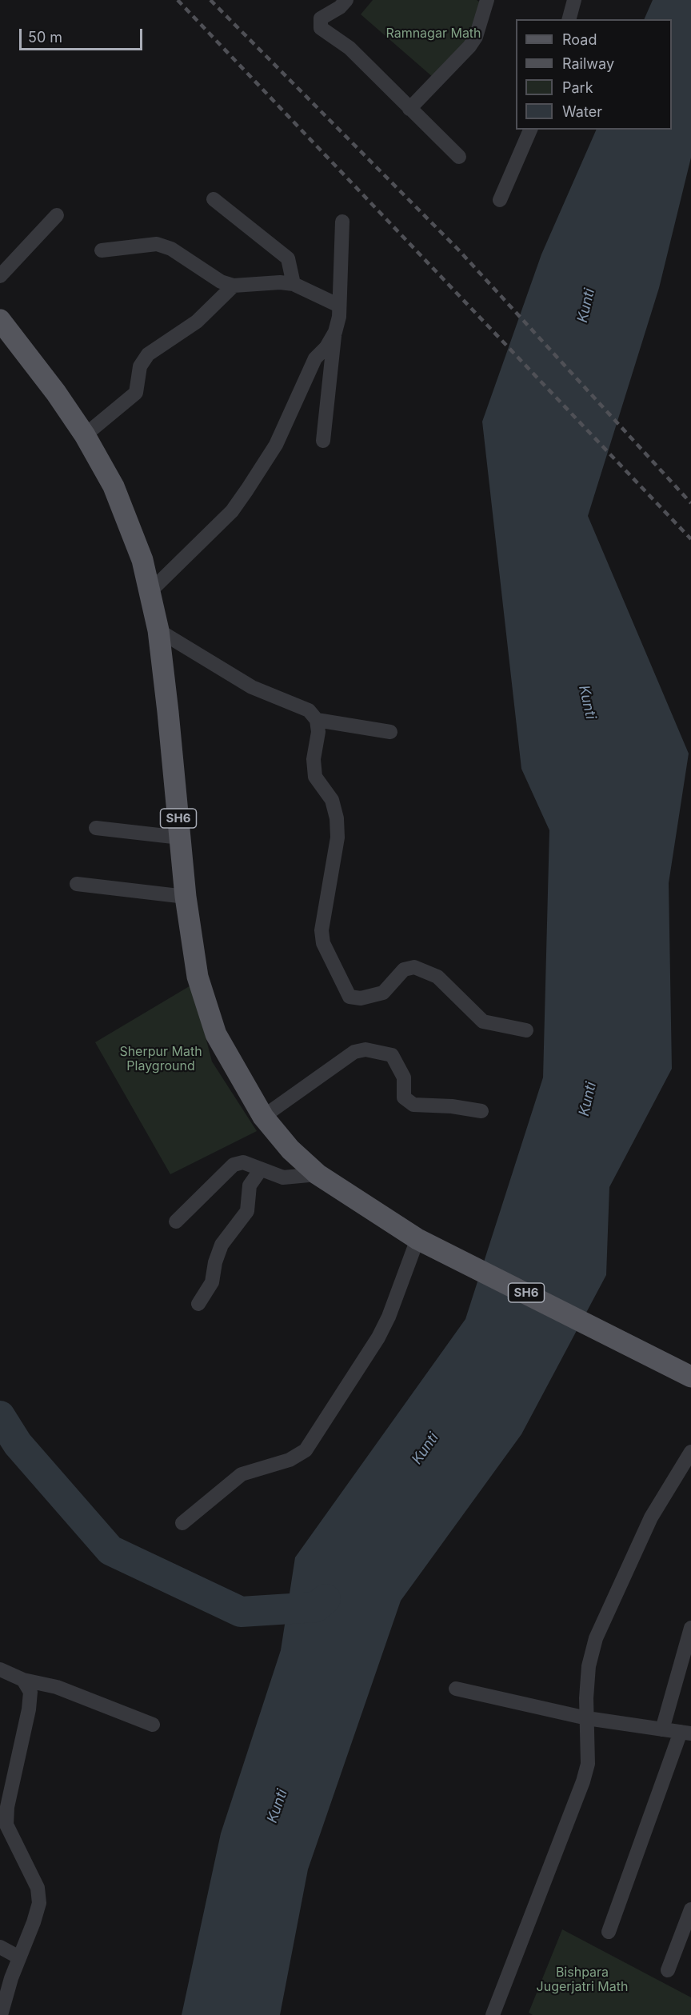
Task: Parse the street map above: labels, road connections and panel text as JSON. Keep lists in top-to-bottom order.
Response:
{
  "streets": {
    "main road": ["SH6"]
  },
  "water": ["Kunti"],
  "parks": ["Ramnagar Math", "Sherpur Math Playground", "Bishpara Jugerjatri Math"],
  "legend": [
    "Road",
    "Railway",
    "Park",
    "Water"
  ],
  "scale_bar": "50 m"
}
